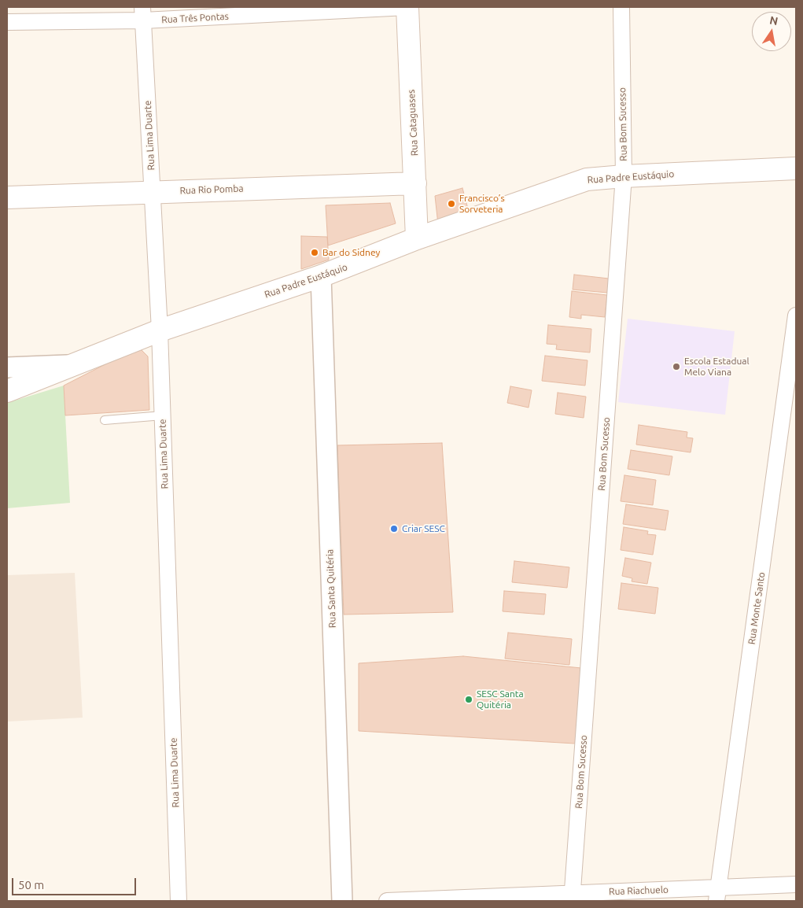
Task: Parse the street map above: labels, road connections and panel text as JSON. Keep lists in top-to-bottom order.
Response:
{
  "streets": {
    "main road": ["Rua Cataguases", "Rua Padre Eustáquio", "Rua Rio Pomba"],
    "street": [
      "Rua Três Pontas",
      "Rua Bom Sucesso",
      "Rua Lima Duarte",
      "Rua Santa Quitéria",
      "Rua Monte Santo",
      "Rua Riachuelo"
    ]
  },
  "crossings": [
    ["Rua Três Pontas", "Rua Cataguases"],
    ["Rua Três Pontas", "Rua Lima Duarte"],
    ["Rua Cataguases", "Rua Padre Eustáquio"],
    ["Rua Cataguases", "Rua Rio Pomba"],
    ["Rua Bom Sucesso", "Rua Padre Eustáquio"],
    ["Rua Bom Sucesso", "Rua Riachuelo"],
    ["Rua Lima Duarte", "Rua Padre Eustáquio"],
    ["Rua Lima Duarte", "Rua Rio Pomba"],
    ["Rua Padre Eustáquio", "Rua Santa Quitéria"],
    ["Rua Monte Santo", "Rua Riachuelo"]
  ],
  "places": [
    "Francisco’s Sorveteria",
    "Bar do Sidney",
    "Escola Estadual Melo Viana",
    "Criar SESC",
    "SESC Santa Quitéria"
  ],
  "scale_bar": "50 m",
  "north": "top"
}
